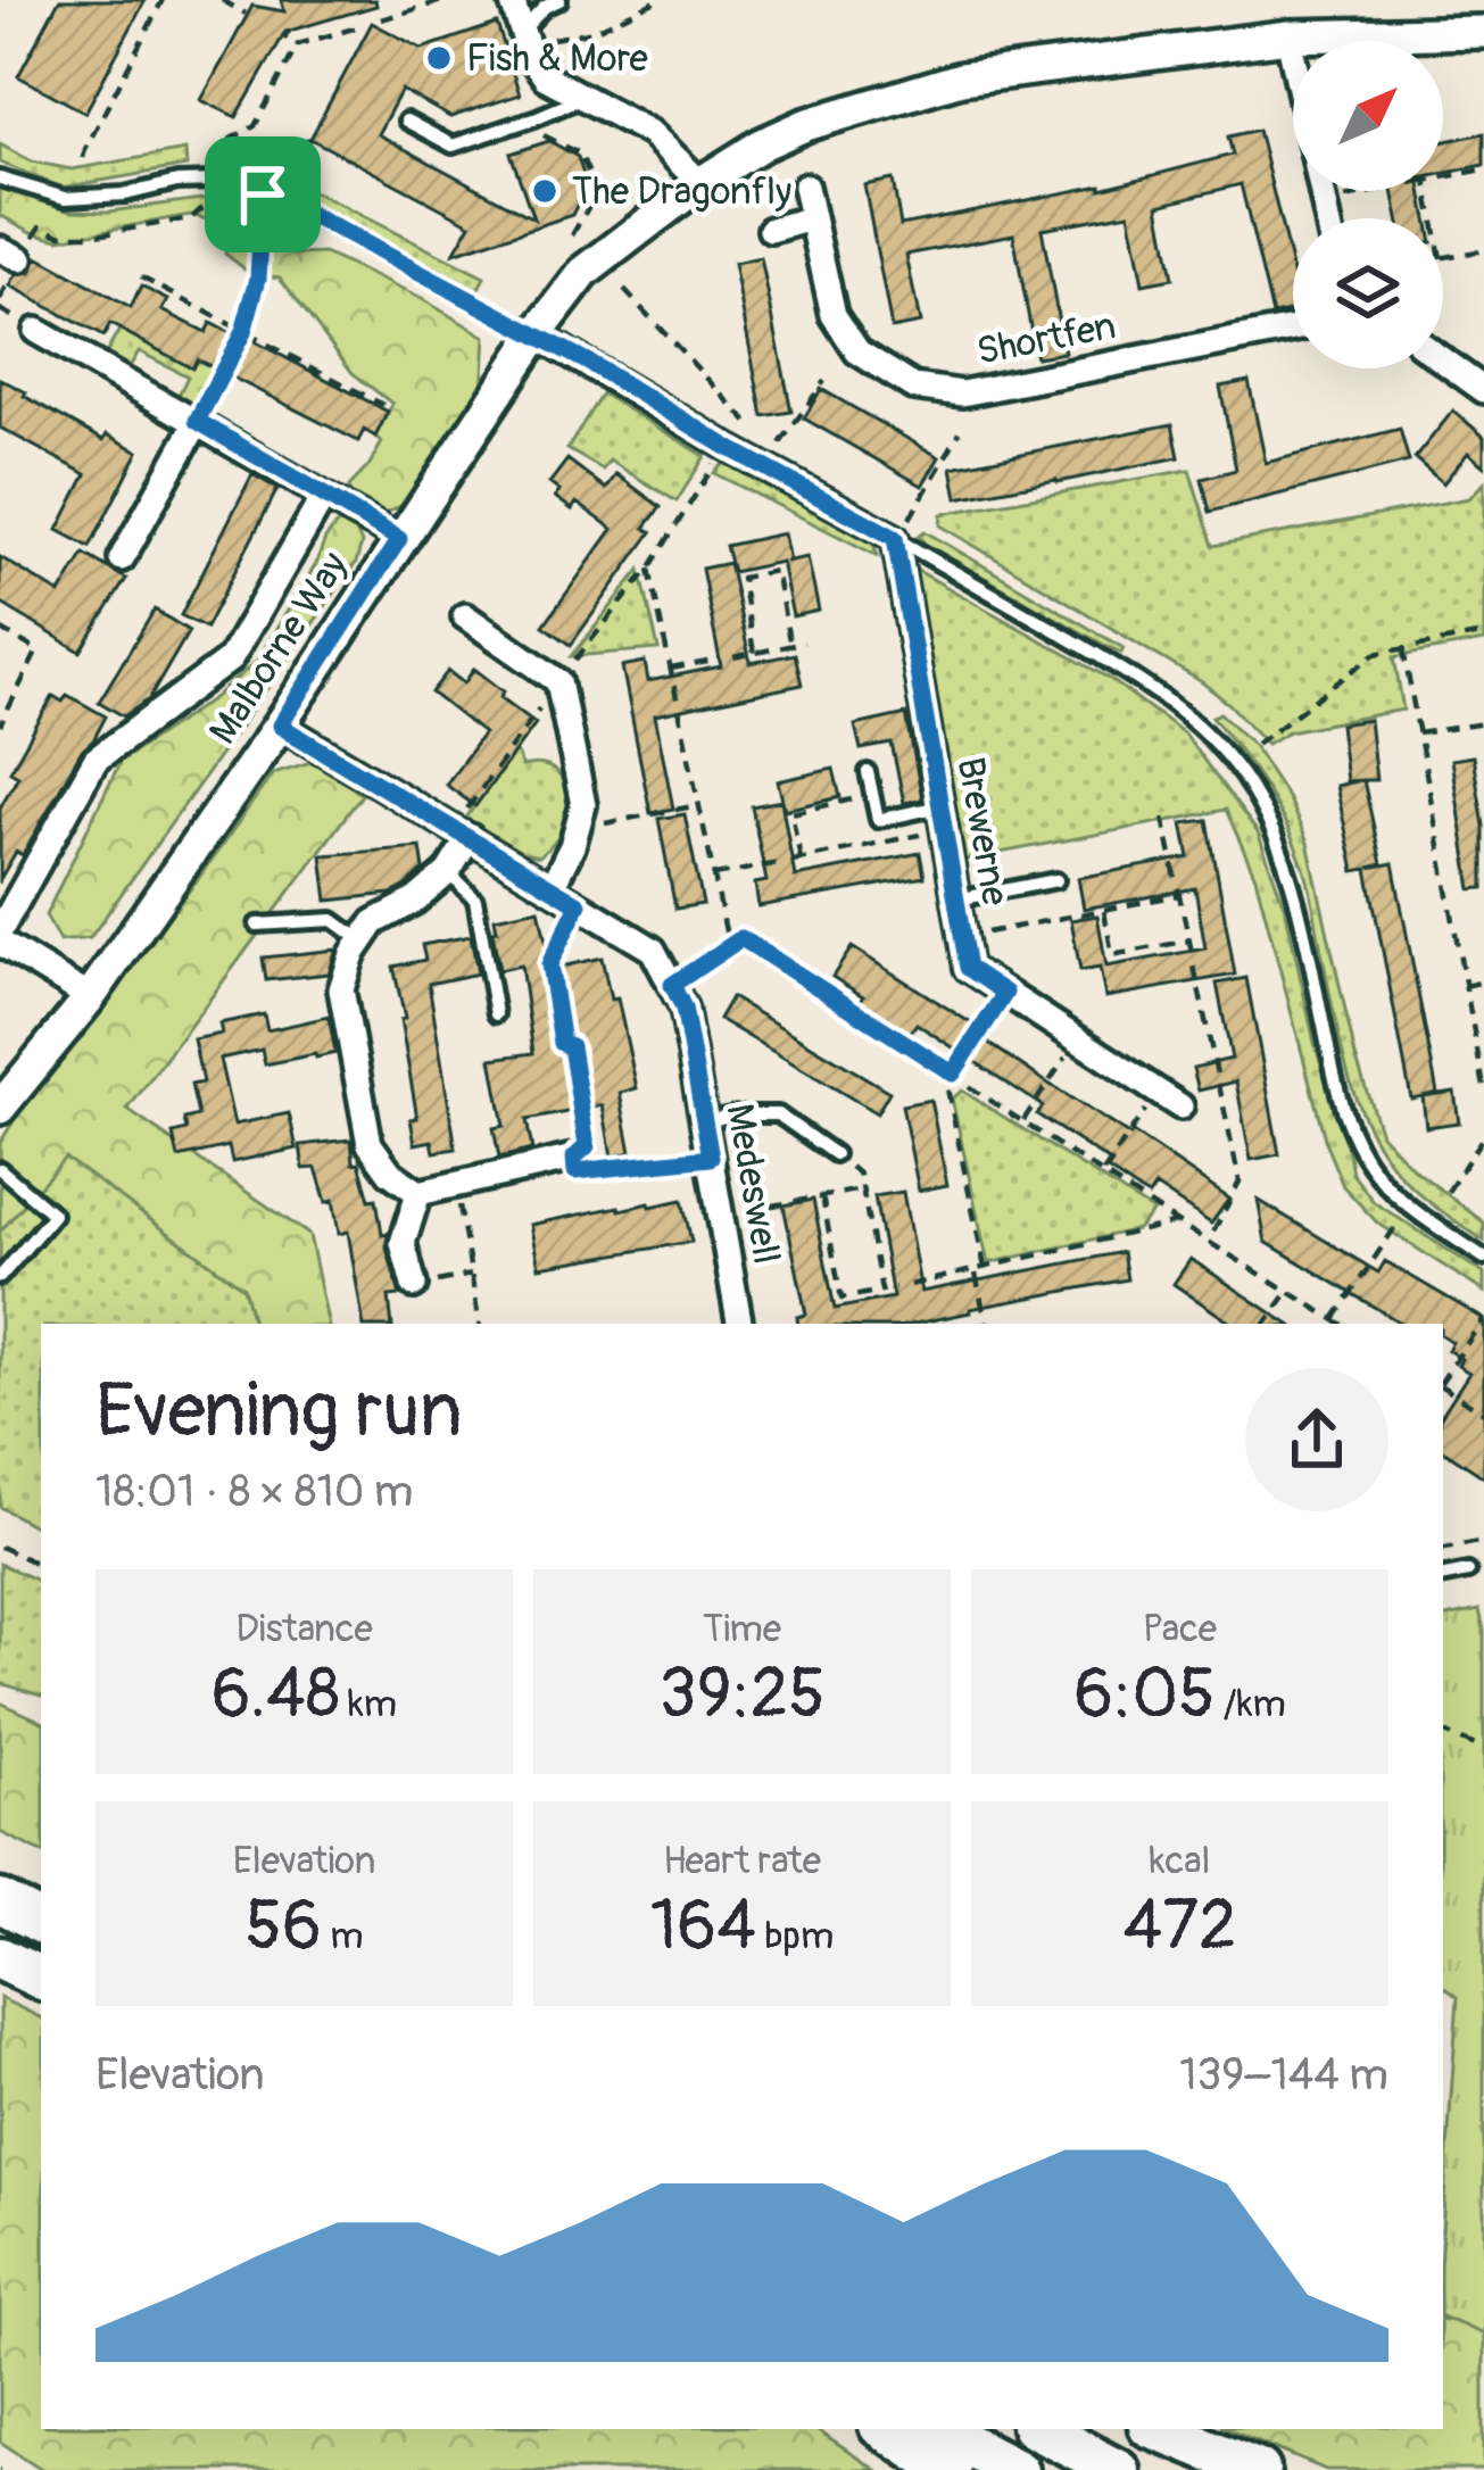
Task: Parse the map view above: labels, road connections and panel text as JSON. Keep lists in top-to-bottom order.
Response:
{
  "streets": {
    "street": [
      "Shortfen",
      "Malborne Way",
      "Brewerne",
      "Medeswell"
    ]
  },
  "crossings": [
    ["Malborne Way", "Medeswell"]
  ],
  "places": ["Fish & More", "The Dragonfly"],
  "north": "top right",
  "page": {
    "heading": ["Evening run", "18:01 · 8 × 810 m"],
    "stats": [
      ["Distance", "6.48 km"],
      ["Time", "39:25"],
      ["Pace", "6:05 /km"],
      ["Elevation", "56 m"],
      ["Heart rate", "164 bpm"],
      ["kcal", "472"]
    ],
    "chart": ["Elevation", "139–144 m"]
  }
}
